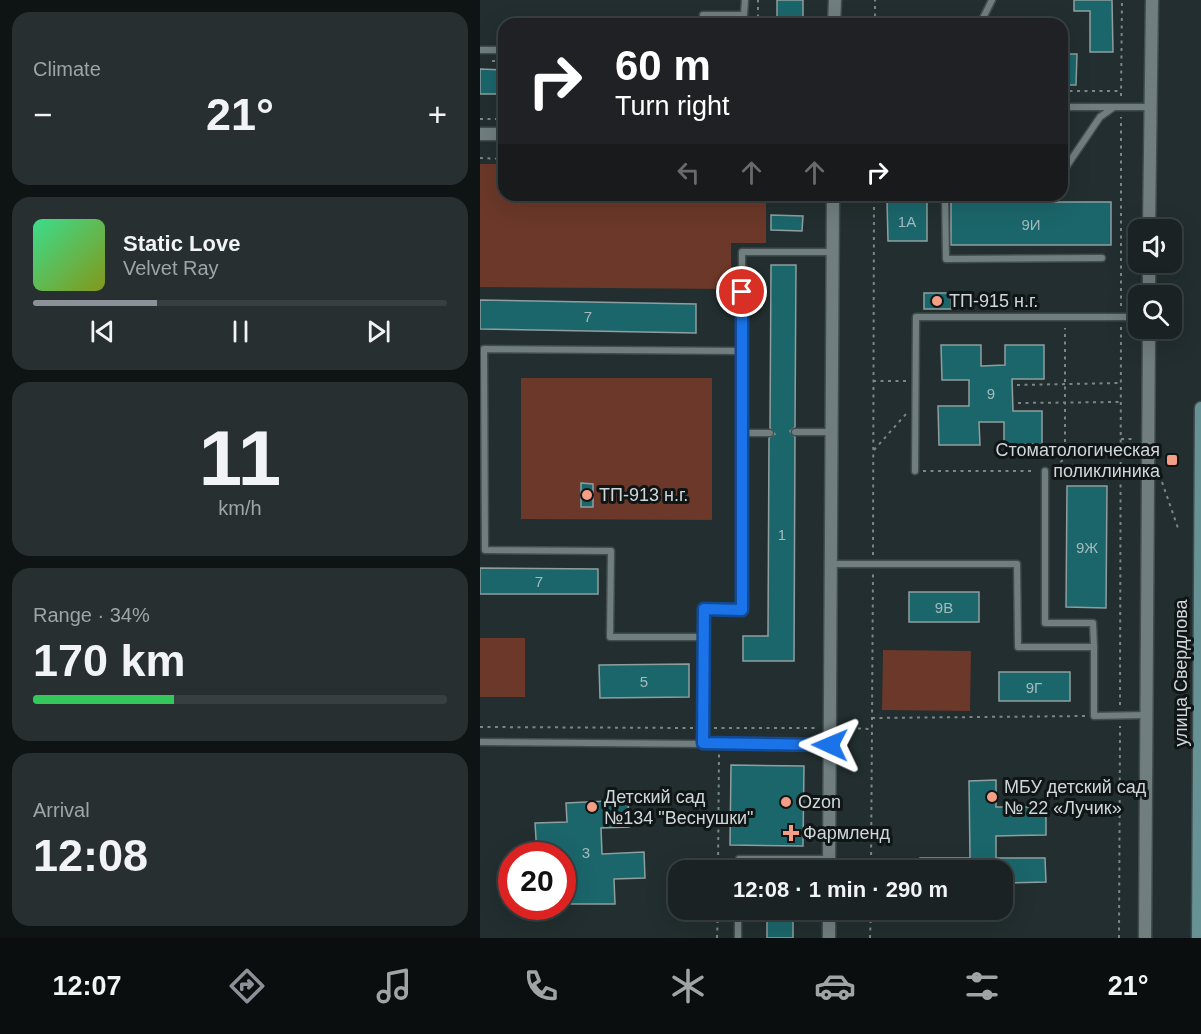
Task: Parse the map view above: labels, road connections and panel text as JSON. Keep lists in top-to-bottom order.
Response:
{
  "streets": {
    "main road": ["улица Свердлова"]
  },
  "places": {
    "other": [
      "ТП-915 н.г.",
      "ТП-913 н.г.",
      "МБУ детский сад № 22 «Лучик»",
      "Ozon",
      "Детский сад №134 \"Веснушки\""
    ],
    "transit": ["Стоматологическая поликлиника"],
    "health": ["Фармленд"]
  },
  "house_numbers": [
    "1А",
    "9И",
    "7",
    "9",
    "1",
    "9Ж",
    "7",
    "9В",
    "5",
    "9Г",
    "3"
  ],
  "page": {
    "tile": [
      "Climate",
      ["11", "km/h"],
      ["Range · 34%", "170 km"],
      ["Arrival", "12:08"]
    ],
    "turn": ["60 m", "Turn right"],
    "heat": ["−", "21°", "+"],
    "song": ["Static Love", "Velvet Ray"],
    "limit": "20",
    "trip": "12:08 · 1 min · 290 m",
    "tabs": ["12:07", "21°"]
  }
}
